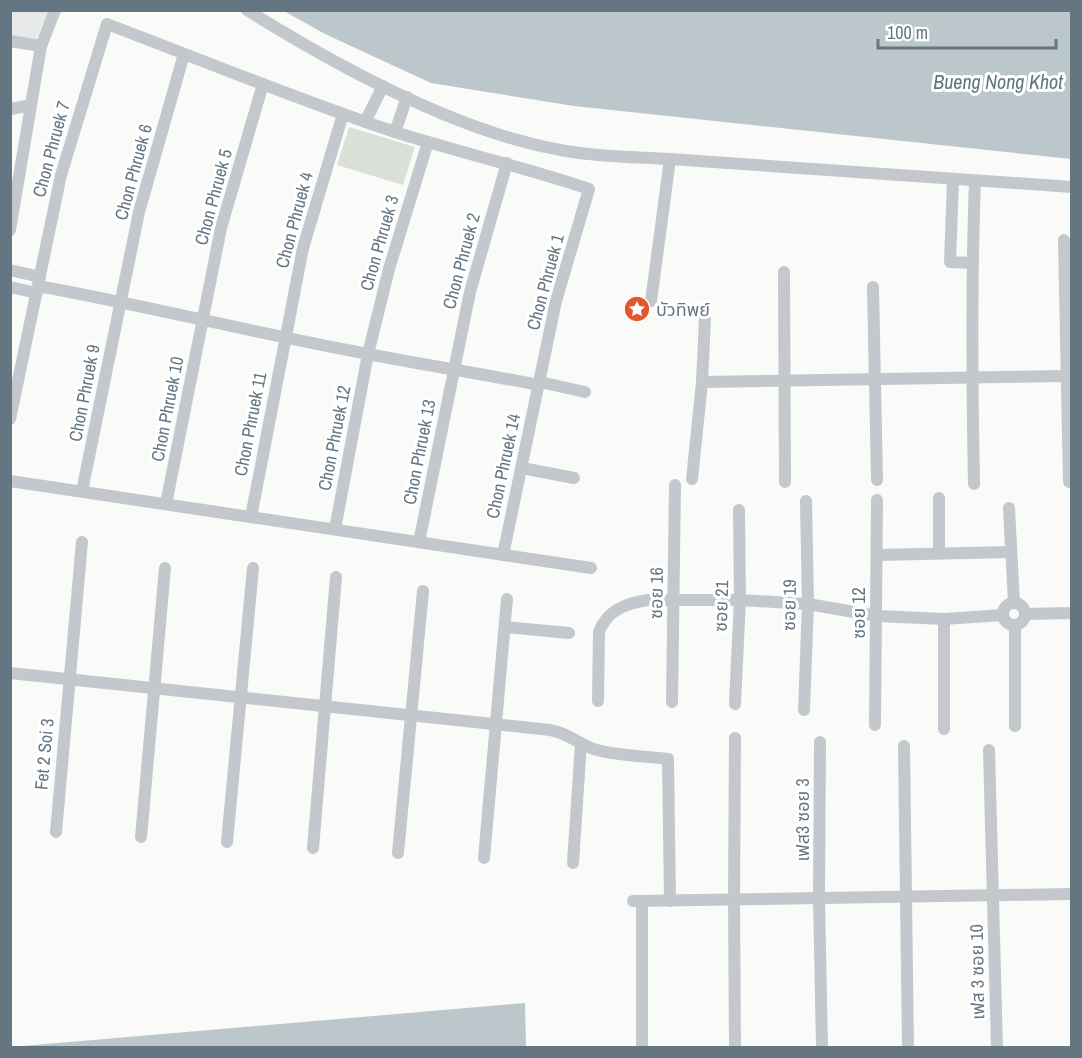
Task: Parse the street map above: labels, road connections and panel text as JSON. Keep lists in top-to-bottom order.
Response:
{
  "streets": {
    "street": [
      "Chon Phruek 7",
      "Chon Phruek 6",
      "Chon Phruek 5",
      "Chon Phruek 4",
      "Chon Phruek 3",
      "Chon Phruek 2",
      "Chon Phruek 1",
      "Chon Phruek 9",
      "Chon Phruek 10",
      "Chon Phruek 11",
      "Chon Phruek 12",
      "Chon Phruek 13",
      "Chon Phruek 14",
      "ซอย 16",
      "ซอย 19",
      "ซอย 21",
      "ซอย 12",
      "Fet 2 Soi 3",
      "เฟส3 ซอย 3",
      "เฟส 3 ซอย 10"
    ]
  },
  "crossings": [
    ["Chon Phruek 7", "Chon Phruek 6"],
    ["Chon Phruek 6", "Chon Phruek 9"],
    ["Chon Phruek 5", "Chon Phruek 10"],
    ["Chon Phruek 4", "Chon Phruek 11"],
    ["Chon Phruek 3", "Chon Phruek 12"],
    ["Chon Phruek 2", "Chon Phruek 1"],
    ["Chon Phruek 2", "Chon Phruek 13"],
    ["Chon Phruek 1", "Chon Phruek 14"]
  ],
  "water": ["Bueng Nong Khot"],
  "places": {
    "place": ["บัวทิพย์"]
  },
  "scale_bar": "100 m"
}
